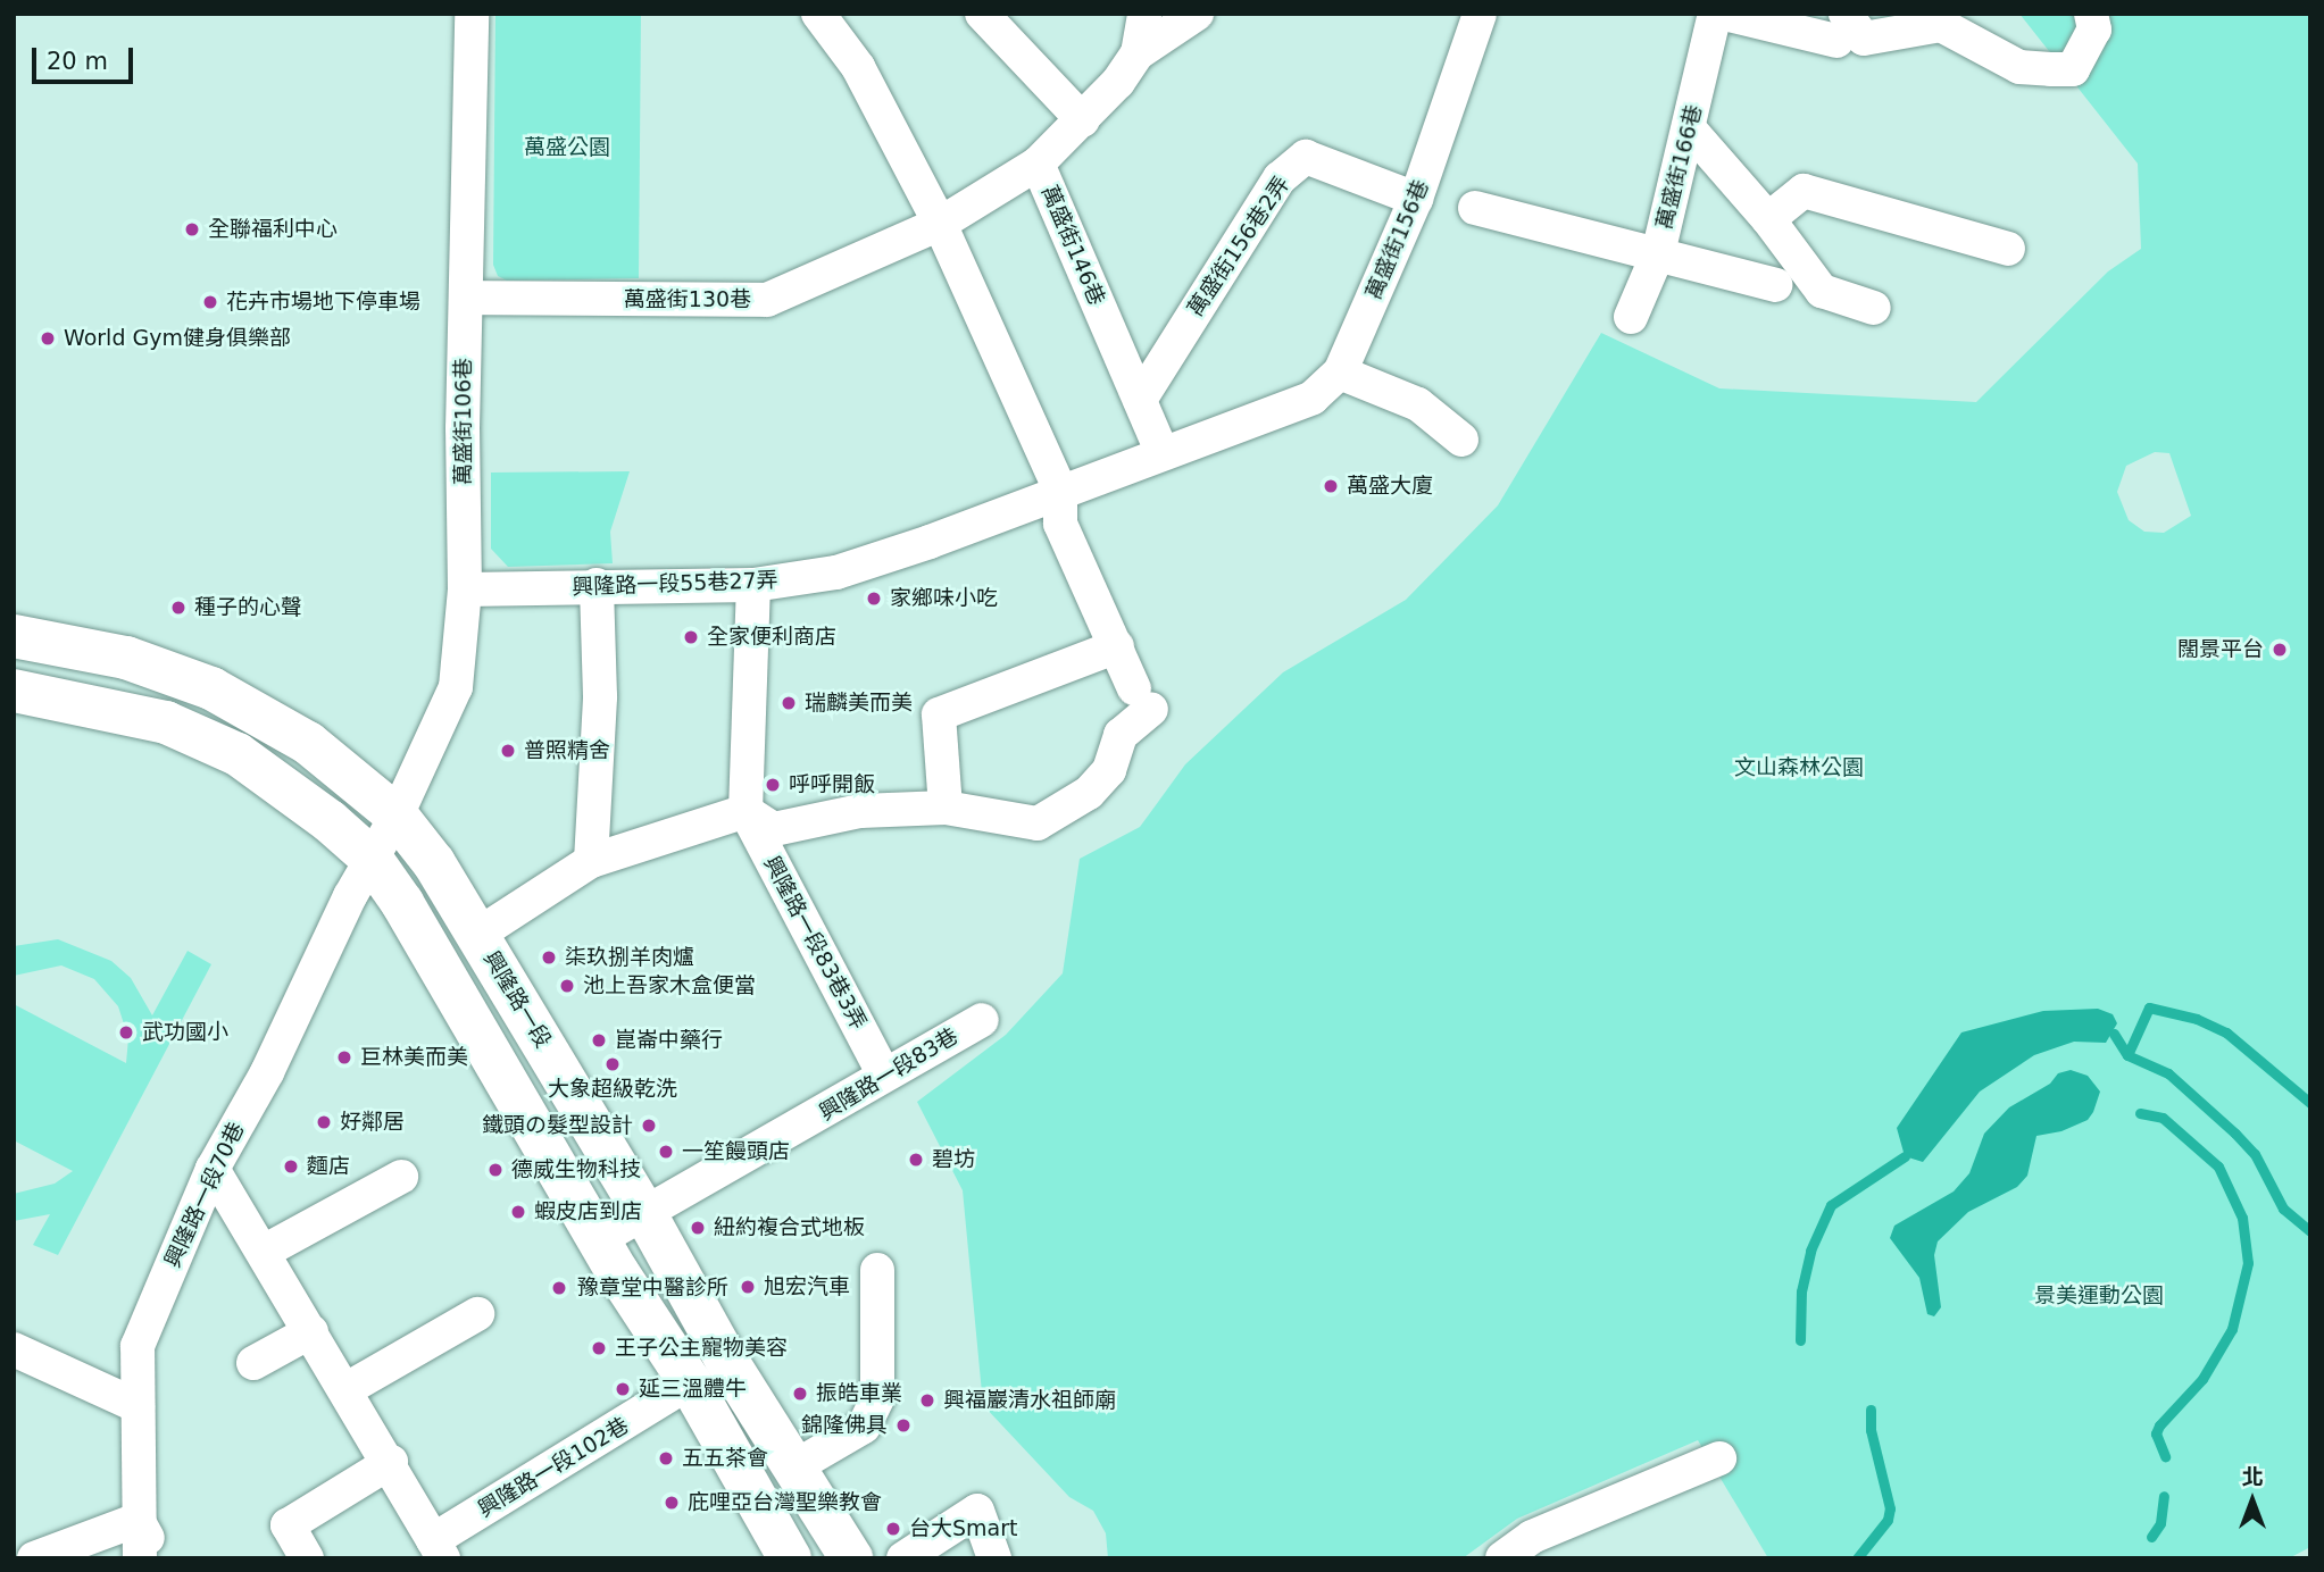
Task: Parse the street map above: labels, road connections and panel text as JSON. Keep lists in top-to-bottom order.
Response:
{
  "streets": {
    "main road": ["興隆路一段"],
    "street": [
      "萬盛街166巷",
      "萬盛街156巷",
      "萬盛街146巷",
      "萬盛街156巷2弄",
      "萬盛街130巷",
      "萬盛街106巷",
      "興隆路一段55巷27弄",
      "興隆路一段83巷3弄",
      "興隆路一段83巷",
      "興隆路一段70巷",
      "興隆路一段102巷"
    ]
  },
  "crossings": [
    ["萬盛街156巷", "萬盛街156巷2弄"],
    ["萬盛街156巷", "興隆路一段55巷27弄"],
    ["萬盛街146巷", "萬盛街156巷2弄"],
    ["萬盛街146巷", "萬盛街130巷"],
    ["萬盛街130巷", "萬盛街106巷"],
    ["萬盛街106巷", "興隆路一段55巷27弄"],
    ["萬盛街106巷", "興隆路一段"],
    ["萬盛街106巷", "興隆路一段70巷"],
    ["興隆路一段83巷3弄", "興隆路一段83巷"],
    ["興隆路一段", "興隆路一段83巷"],
    ["興隆路一段", "興隆路一段70巷"]
  ],
  "parks": ["萬盛公園", "文山森林公園", "景美運動公園"],
  "places": [
    "全聯福利中心",
    "花卉市場地下停車場",
    "World Gym健身俱樂部",
    "萬盛大廈",
    "家鄉味小吃",
    "種子的心聲",
    "全家便利商店",
    "闊景平台",
    "瑞麟美而美",
    "普照精舍",
    "呼呼開飯",
    "柒玖捌羊肉爐",
    "池上吾家木盒便當",
    "武功國小",
    "崑崙中藥行",
    "巨林美而美",
    "大象超級乾洗",
    "好鄰居",
    "鐵頭の髮型設計",
    "一笙饅頭店",
    "碧坊",
    "麵店",
    "德威生物科技",
    "蝦皮店到店",
    "紐約複合式地板",
    "旭宏汽車",
    "豫章堂中醫診所",
    "王子公主寵物美容",
    "延三溫體牛",
    "振皓車業",
    "興福巖清水祖師廟",
    "錦隆佛具",
    "五五茶會",
    "庇哩亞台灣聖樂教會",
    "台大Smart"
  ],
  "scale_bar": "20 m",
  "north": "top"
}
